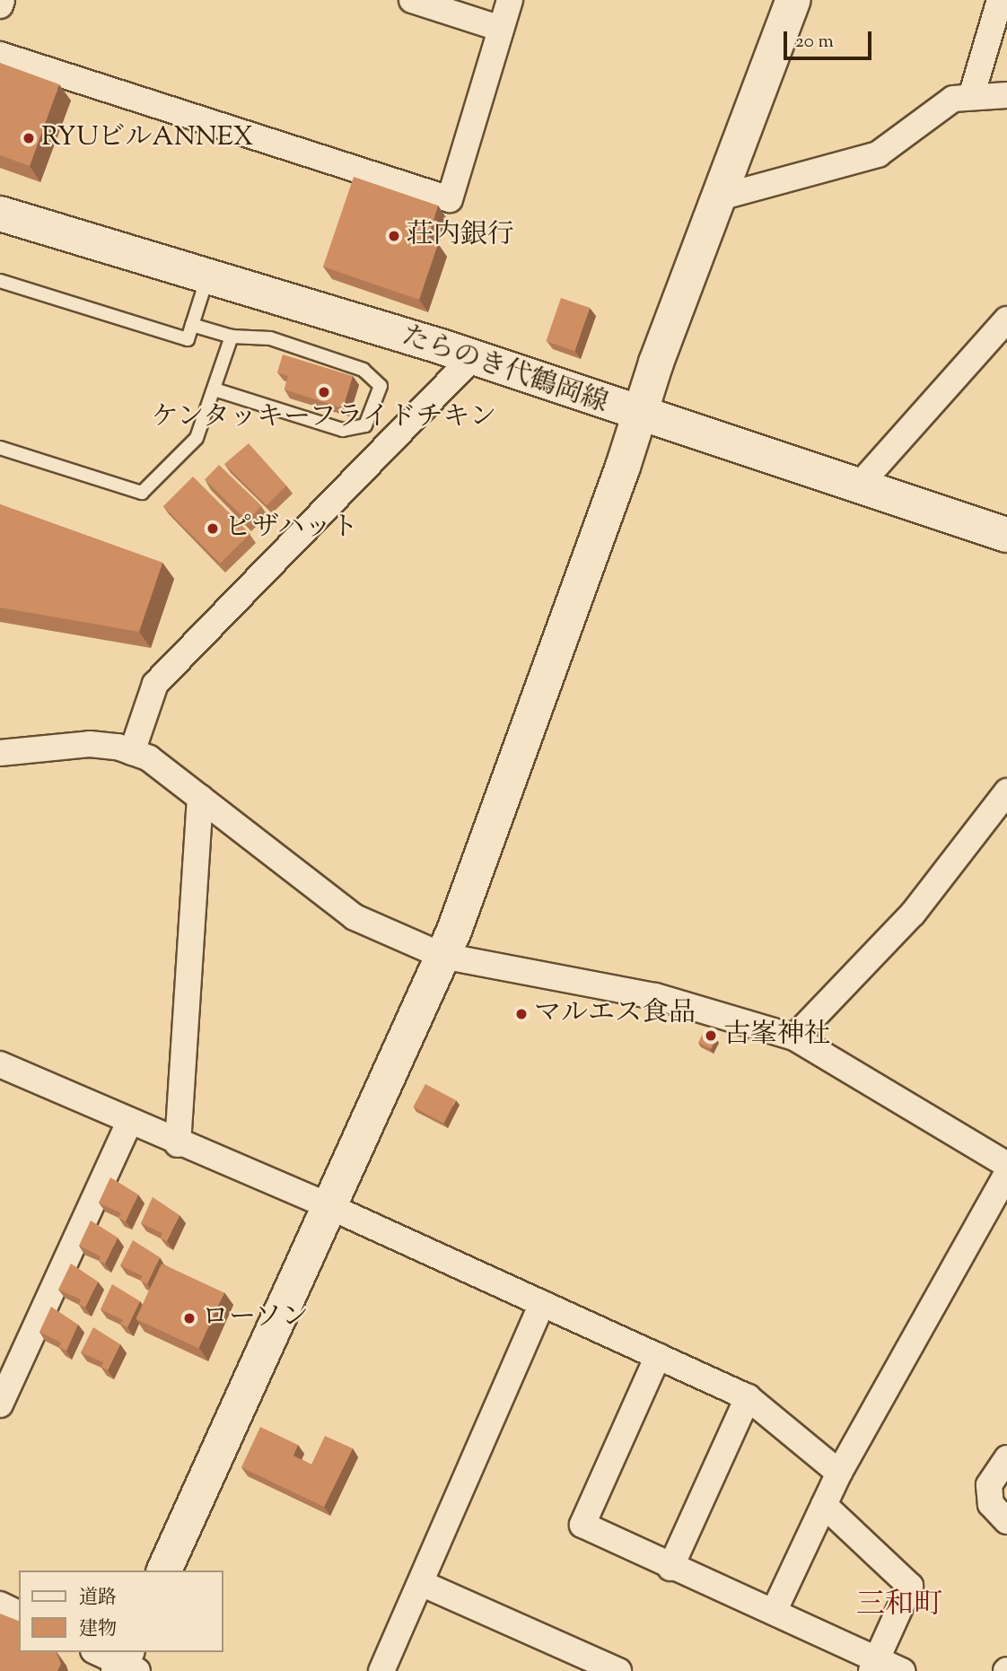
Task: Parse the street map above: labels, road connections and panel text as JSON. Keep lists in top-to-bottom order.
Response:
{
  "streets": {
    "street": ["たらのき代鶴岡線"]
  },
  "districts": ["三和町"],
  "places": [
    "RYUビルANNEX",
    "荘内銀行",
    "ケンタッキーフライドチキン",
    "ピザハット",
    "マルエス食品",
    "古峯神社",
    "ローソン"
  ],
  "legend": ["道路", "建物"],
  "scale_bar": "20 m"
}
